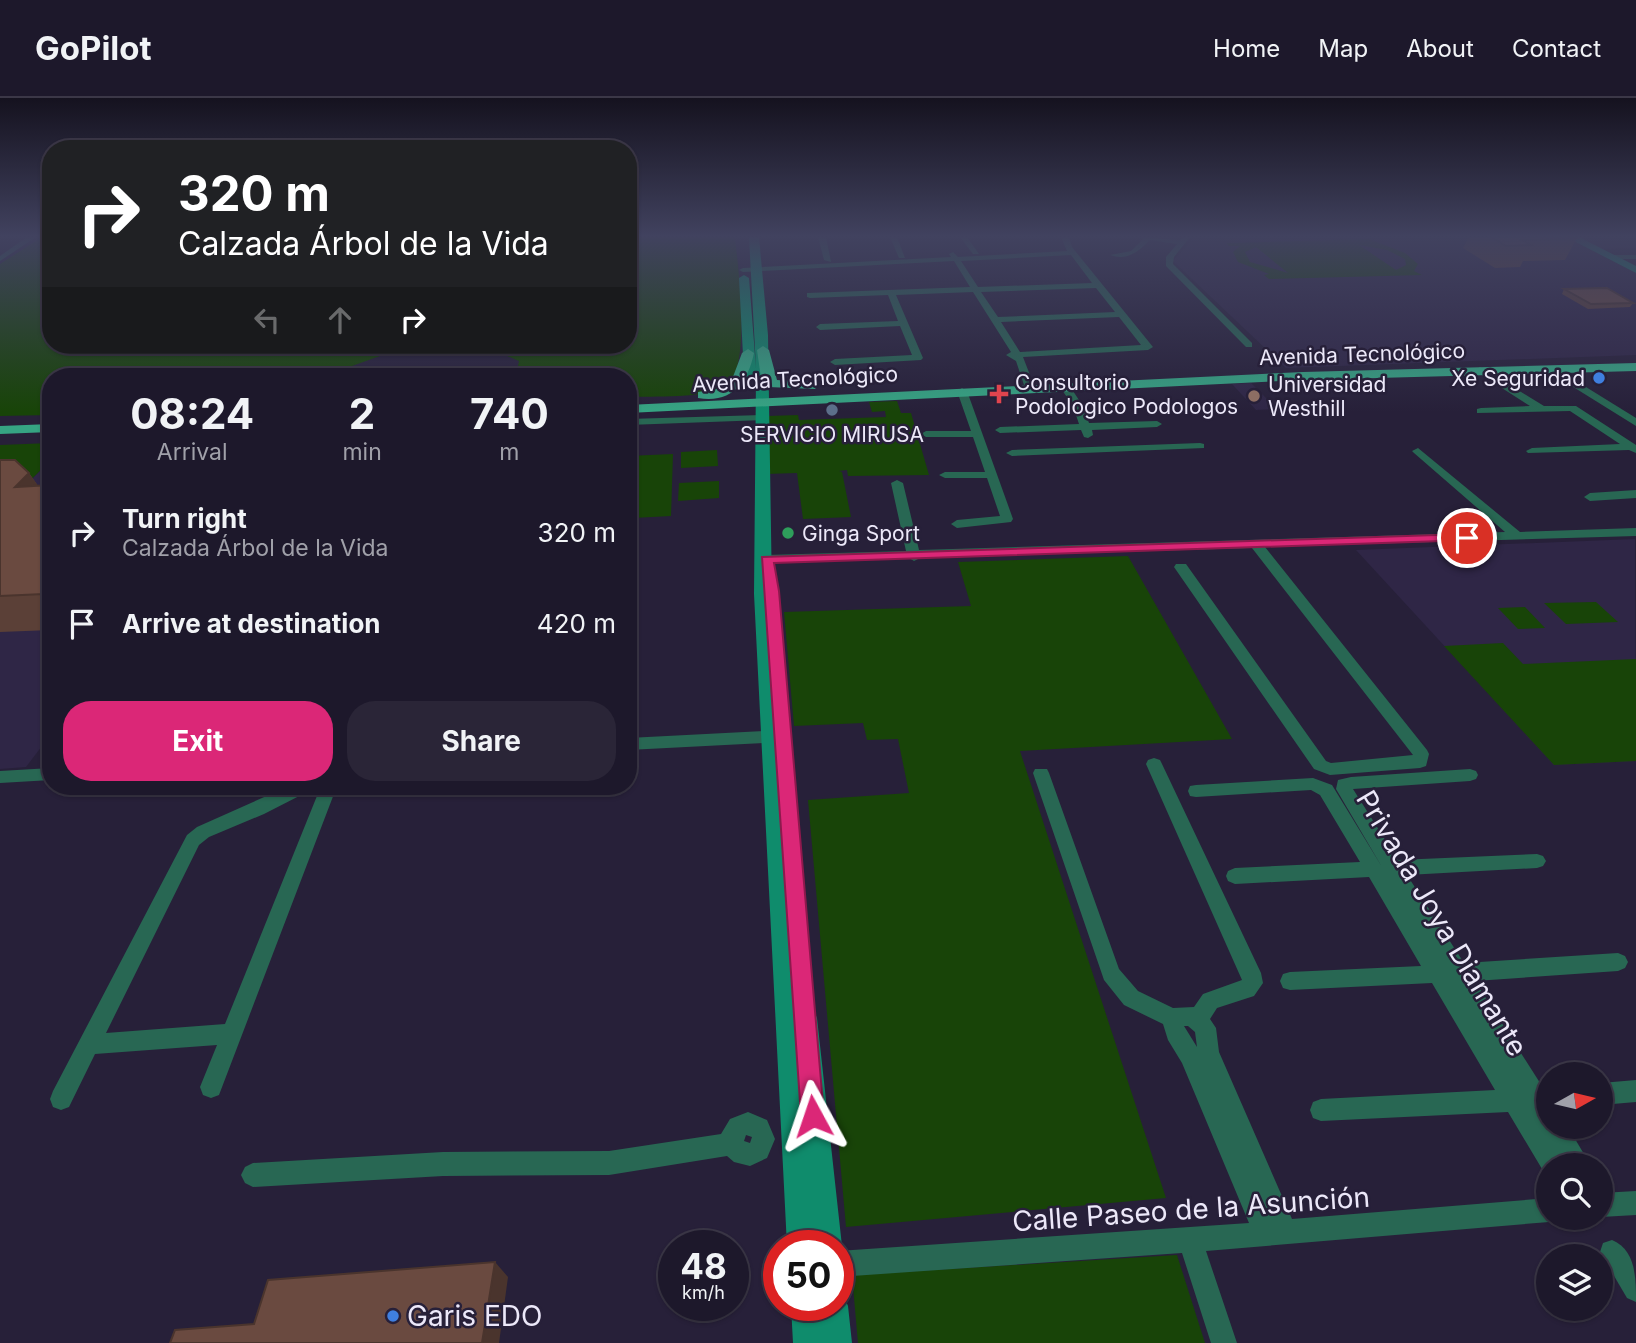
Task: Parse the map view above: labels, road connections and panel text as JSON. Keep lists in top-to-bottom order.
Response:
{
  "streets": {
    "main road": ["Avenida Tecnológico"],
    "street": ["Privada Joya Diamante", "Calle Paseo de la Asunción"]
  },
  "places": {
    "other": [
      "Xe Seguridad",
      "Universidad Westhill",
      "SERVICIO MIRUSA",
      "Ginga Sport",
      "Garis EDO"
    ],
    "health": ["Consultorio Podologico Podologos"]
  },
  "north": "right",
  "page": {
    "header": "GoPilot",
    "nav": [
      "Home",
      "Map",
      "About",
      "Contact"
    ],
    "turn": ["320 m", "Calzada Árbol de la Vida"],
    "eta": [
      "08:24",
      "Arrival",
      "2",
      "min",
      "740",
      "m"
    ],
    "list": [
      {
        "name": "Turn right",
        "note": "Calzada Árbol de la Vida",
        "value": "320 m"
      },
      {
        "name": "Arrive at destination",
        "value": "420 m"
      }
    ],
    "buttons": ["Exit", "Share"],
    "speed": "48 km/h",
    "limit": "50"
  }
}
